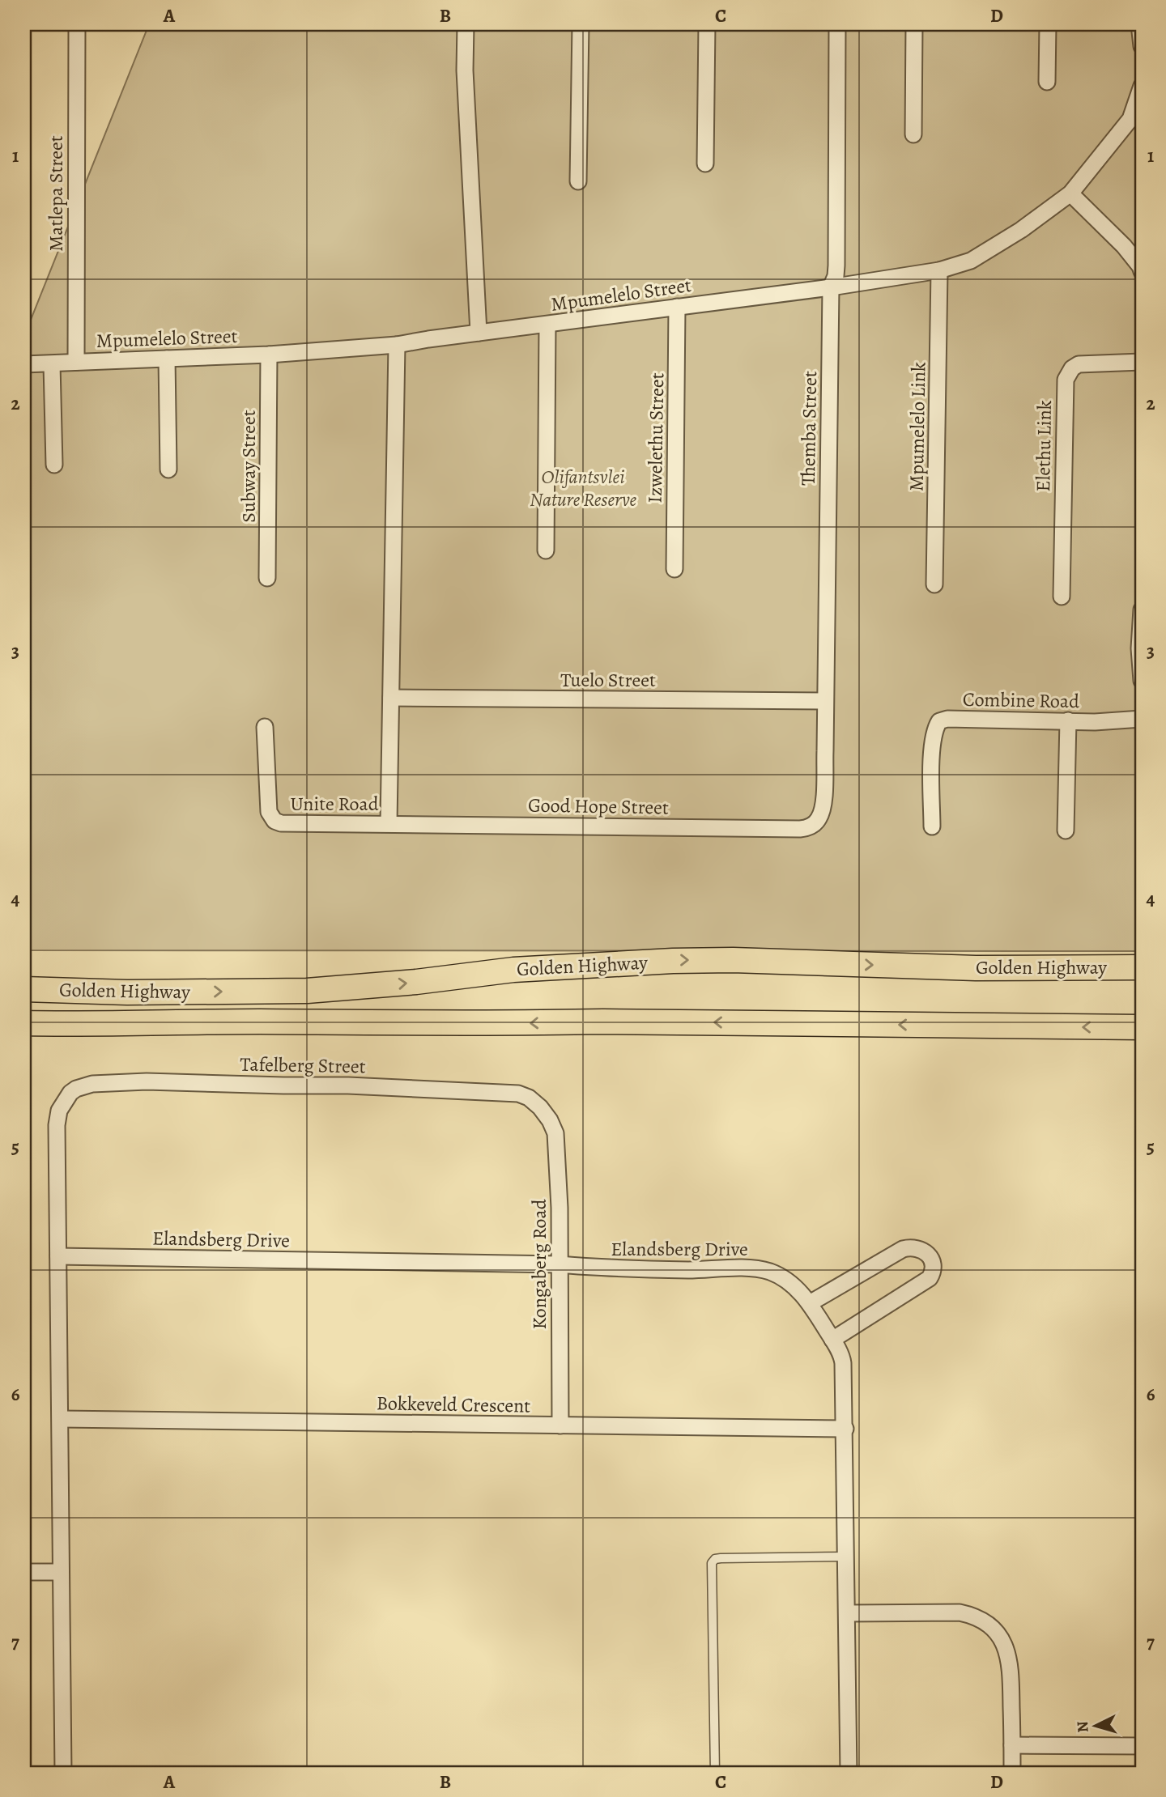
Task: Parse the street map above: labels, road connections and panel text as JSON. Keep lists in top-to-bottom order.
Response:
{
  "streets": {
    "main road": ["Golden Highway"],
    "street": [
      "Matlepa Street",
      "Mpumelelo Street",
      "Mpumelelo Link",
      "Themba Street",
      "Izwelethu Street",
      "Elethu Link",
      "Subway Street",
      "Tuelo Street",
      "Combine Road",
      "Unite Road",
      "Good Hope Street",
      "Tafelberg Street",
      "Elandsberg Drive",
      "Kongaberg Road",
      "Bokkeveld Crescent"
    ]
  },
  "crossings": [
    ["Matlepa Street", "Mpumelelo Street"],
    ["Mpumelelo Street", "Mpumelelo Link"],
    ["Mpumelelo Street", "Themba Street"],
    ["Mpumelelo Street", "Izwelethu Street"],
    ["Mpumelelo Street", "Subway Street"],
    ["Themba Street", "Tuelo Street"],
    ["Themba Street", "Good Hope Street"],
    ["Unite Road", "Good Hope Street"],
    ["Tafelberg Street", "Elandsberg Drive"],
    ["Tafelberg Street", "Kongaberg Road"],
    ["Elandsberg Drive", "Kongaberg Road"],
    ["Elandsberg Drive", "Bokkeveld Crescent"],
    ["Kongaberg Road", "Bokkeveld Crescent"]
  ],
  "parks": ["Olifantsvlei Nature Reserve"],
  "north": "left",
  "grid": {
    "columns": [
      "A",
      "B",
      "C",
      "D"
    ],
    "rows": [
      "1",
      "2",
      "3",
      "4",
      "5",
      "6",
      "7"
    ]
  }
}
